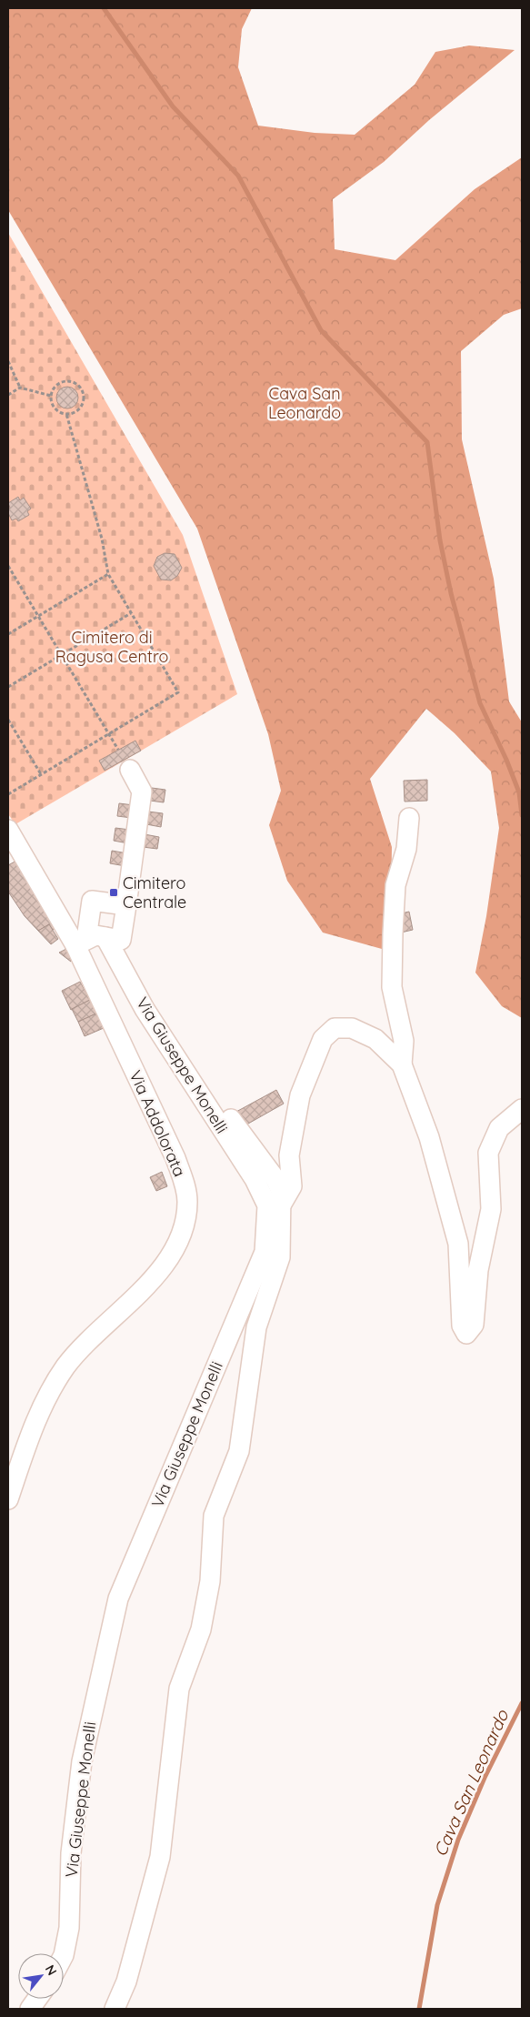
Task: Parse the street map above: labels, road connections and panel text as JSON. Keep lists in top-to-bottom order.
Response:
{
  "streets": {
    "street": ["Via Giuseppe Monelli", "Via Addolorata"]
  },
  "water": ["Cava San Leonardo"],
  "parks": ["Cava San Leonardo", "Cimitero di Ragusa Centro"],
  "places": {
    "transit": ["Cimitero Centrale"]
  },
  "north": "top right"
}
